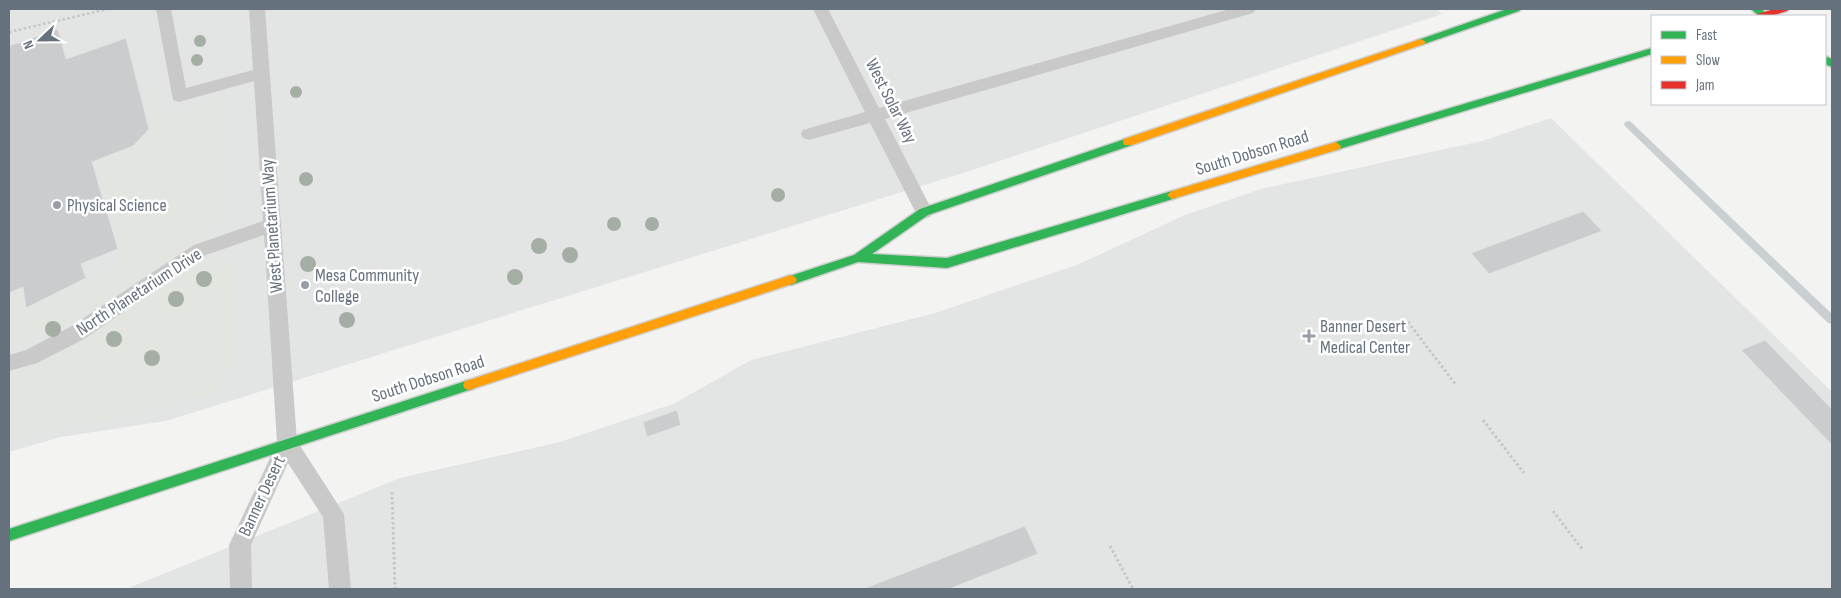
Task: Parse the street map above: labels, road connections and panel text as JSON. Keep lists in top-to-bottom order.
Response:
{
  "streets": {
    "main road": ["South Dobson Road"],
    "lane": [
      "West Solar Way",
      "West Planetarium Way",
      "North Planetarium Drive",
      "Banner Desert"
    ]
  },
  "crossings": [
    ["West Solar Way", "South Dobson Road"],
    ["South Dobson Road", "West Planetarium Way"],
    ["South Dobson Road", "Banner Desert"],
    ["West Planetarium Way", "North Planetarium Drive"],
    ["West Planetarium Way", "Banner Desert"]
  ],
  "places": {
    "other": ["Physical Science", "Mesa Community College"],
    "health": ["Banner Desert Medical Center"]
  },
  "legend": ["Fast", "Slow", "Jam"],
  "north": "left"
}
